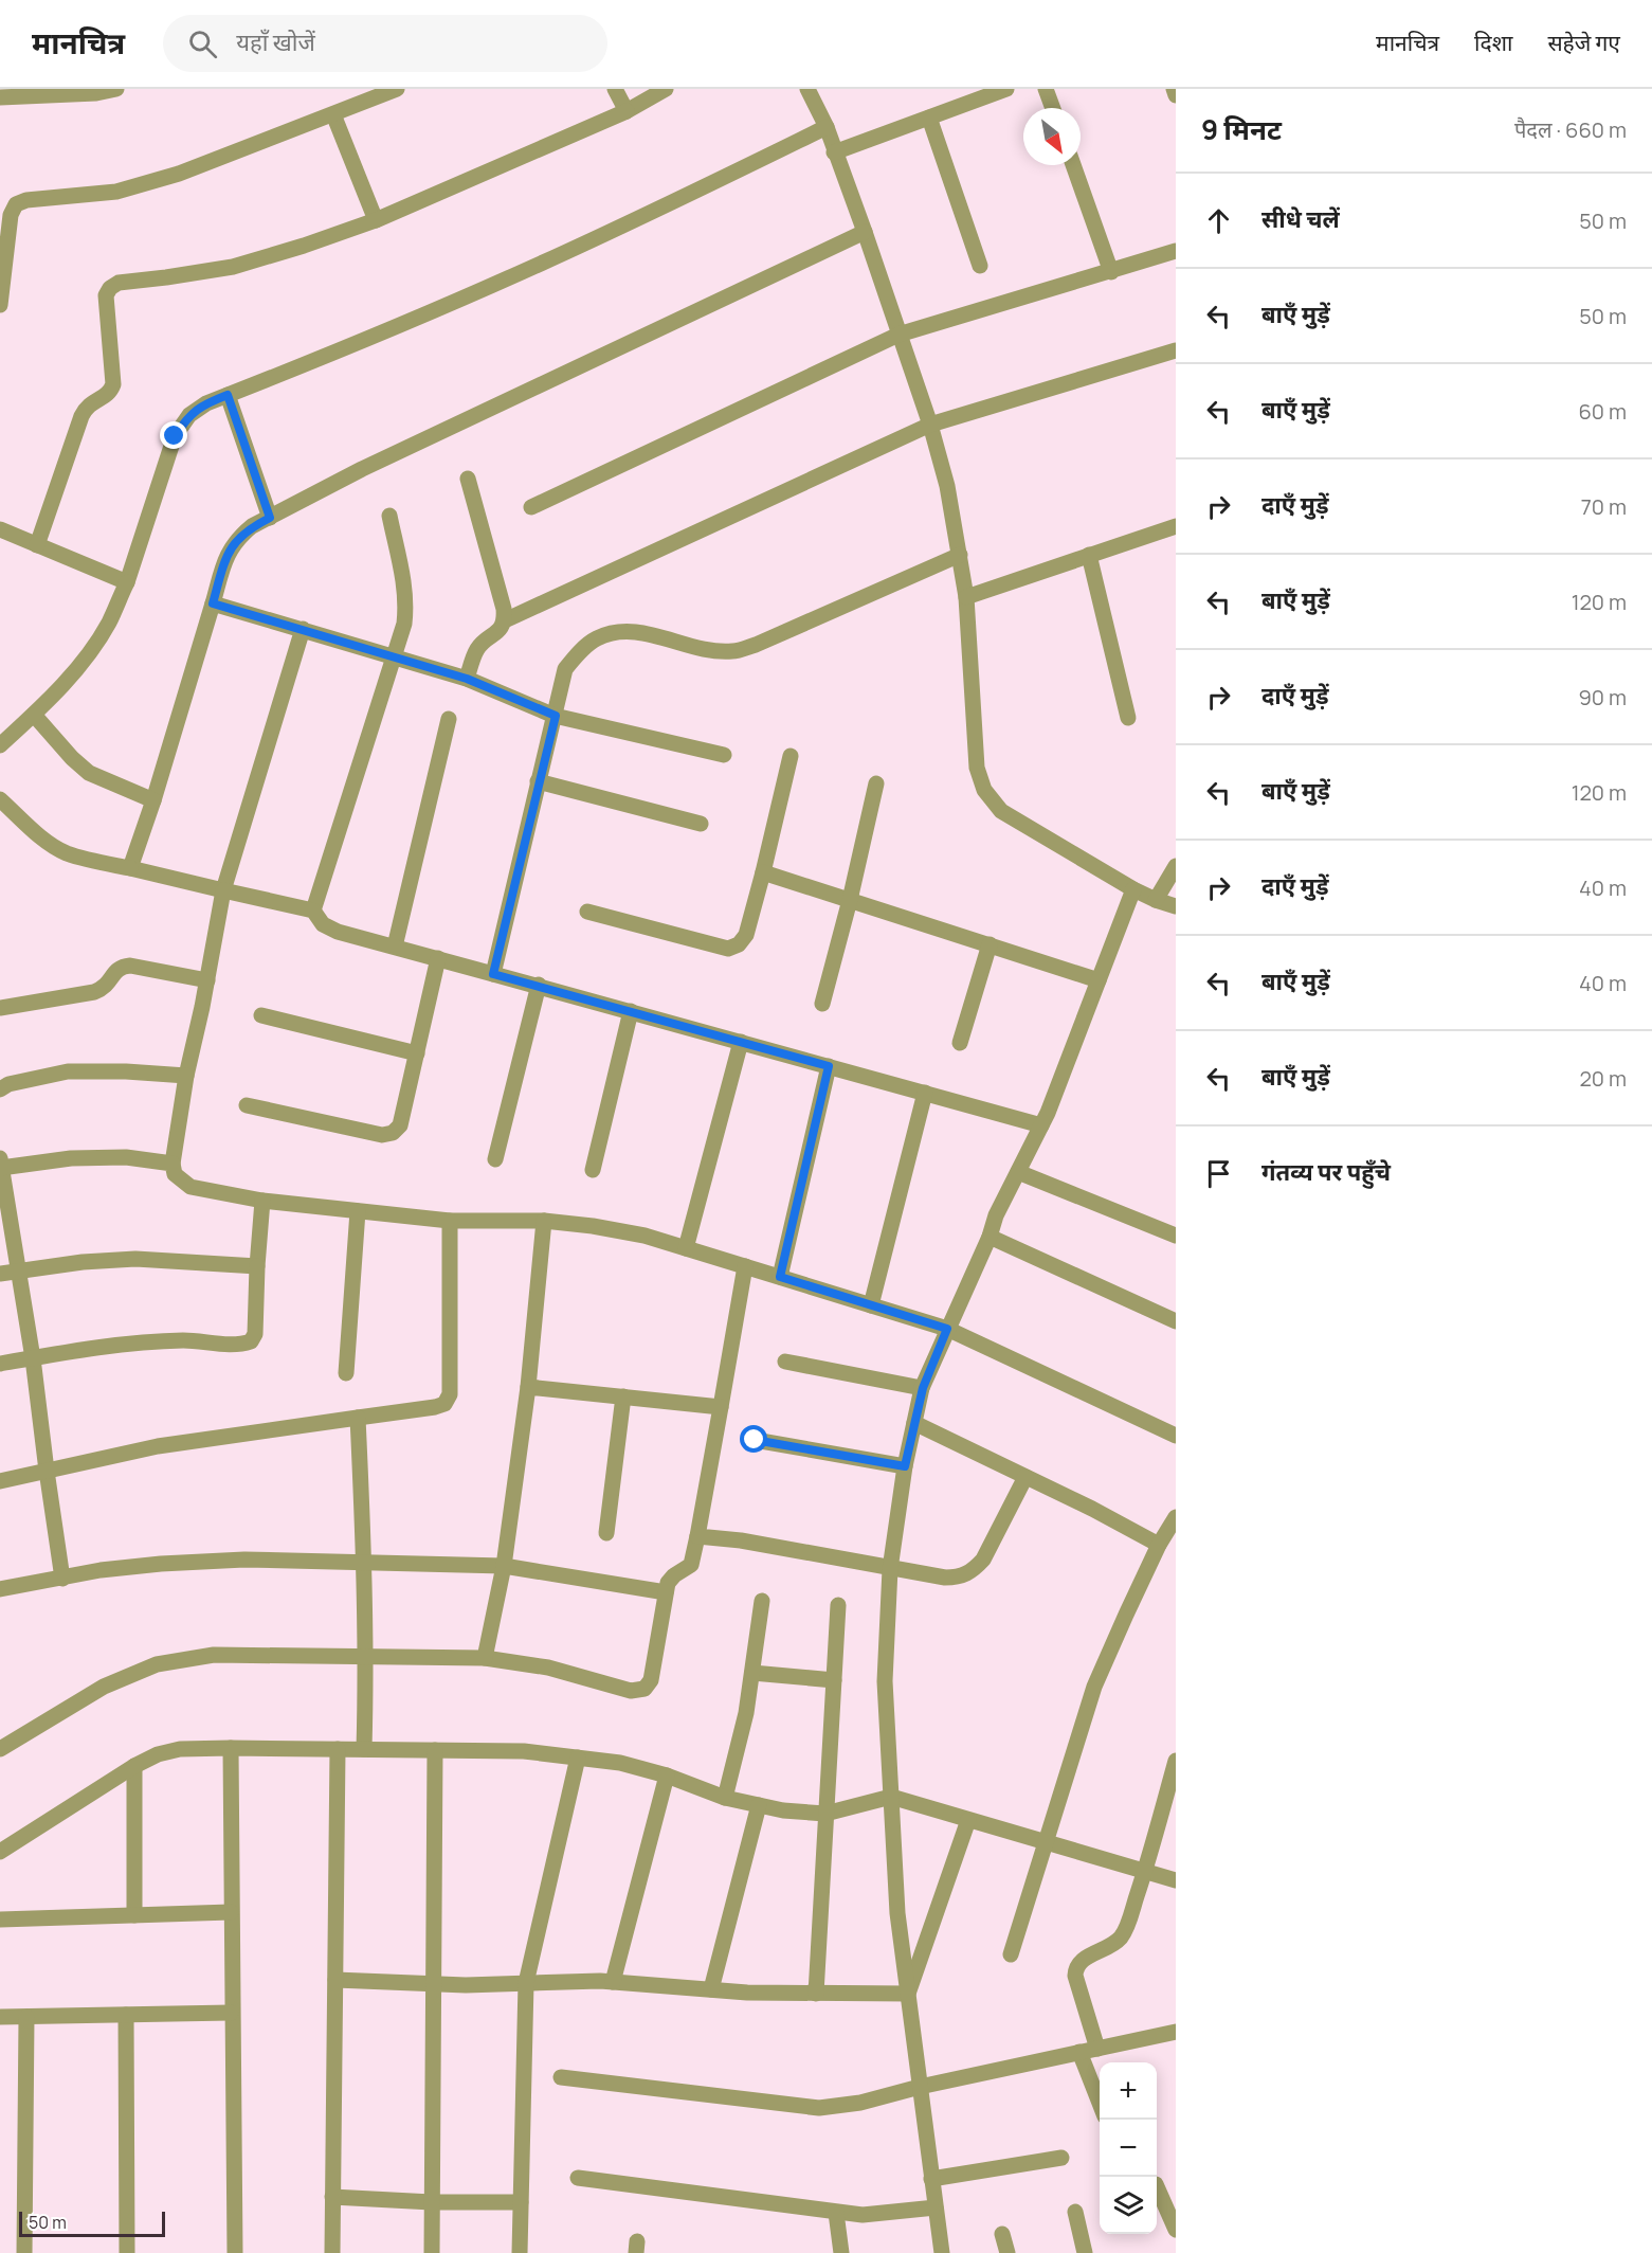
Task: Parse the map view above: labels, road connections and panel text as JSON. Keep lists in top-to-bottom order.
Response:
{
  "scale_bar": "50 m",
  "north": "bottom right",
  "page": {
    "header": "मानचित्र",
    "search": "यहाँ खोजें",
    "nav": ["मानचित्र", "दिशा", "सहेजे गए"],
    "heading": ["9 मिनट", "पैदल · 660 m"],
    "list": [
      ["सीधे चलें", "50 m"],
      ["बाएँ मुड़ें", "50 m"],
      ["बाएँ मुड़ें", "60 m"],
      ["दाएँ मुड़ें", "70 m"],
      ["बाएँ मुड़ें", "120 m"],
      ["दाएँ मुड़ें", "90 m"],
      ["बाएँ मुड़ें", "120 m"],
      ["दाएँ मुड़ें", "40 m"],
      ["बाएँ मुड़ें", "40 m"],
      ["बाएँ मुड़ें", "20 m"],
      "गंतव्य पर पहुँचे"
    ],
    "map_buttons": ["+", "−"],
    "scale": "50 m"
  }
}
